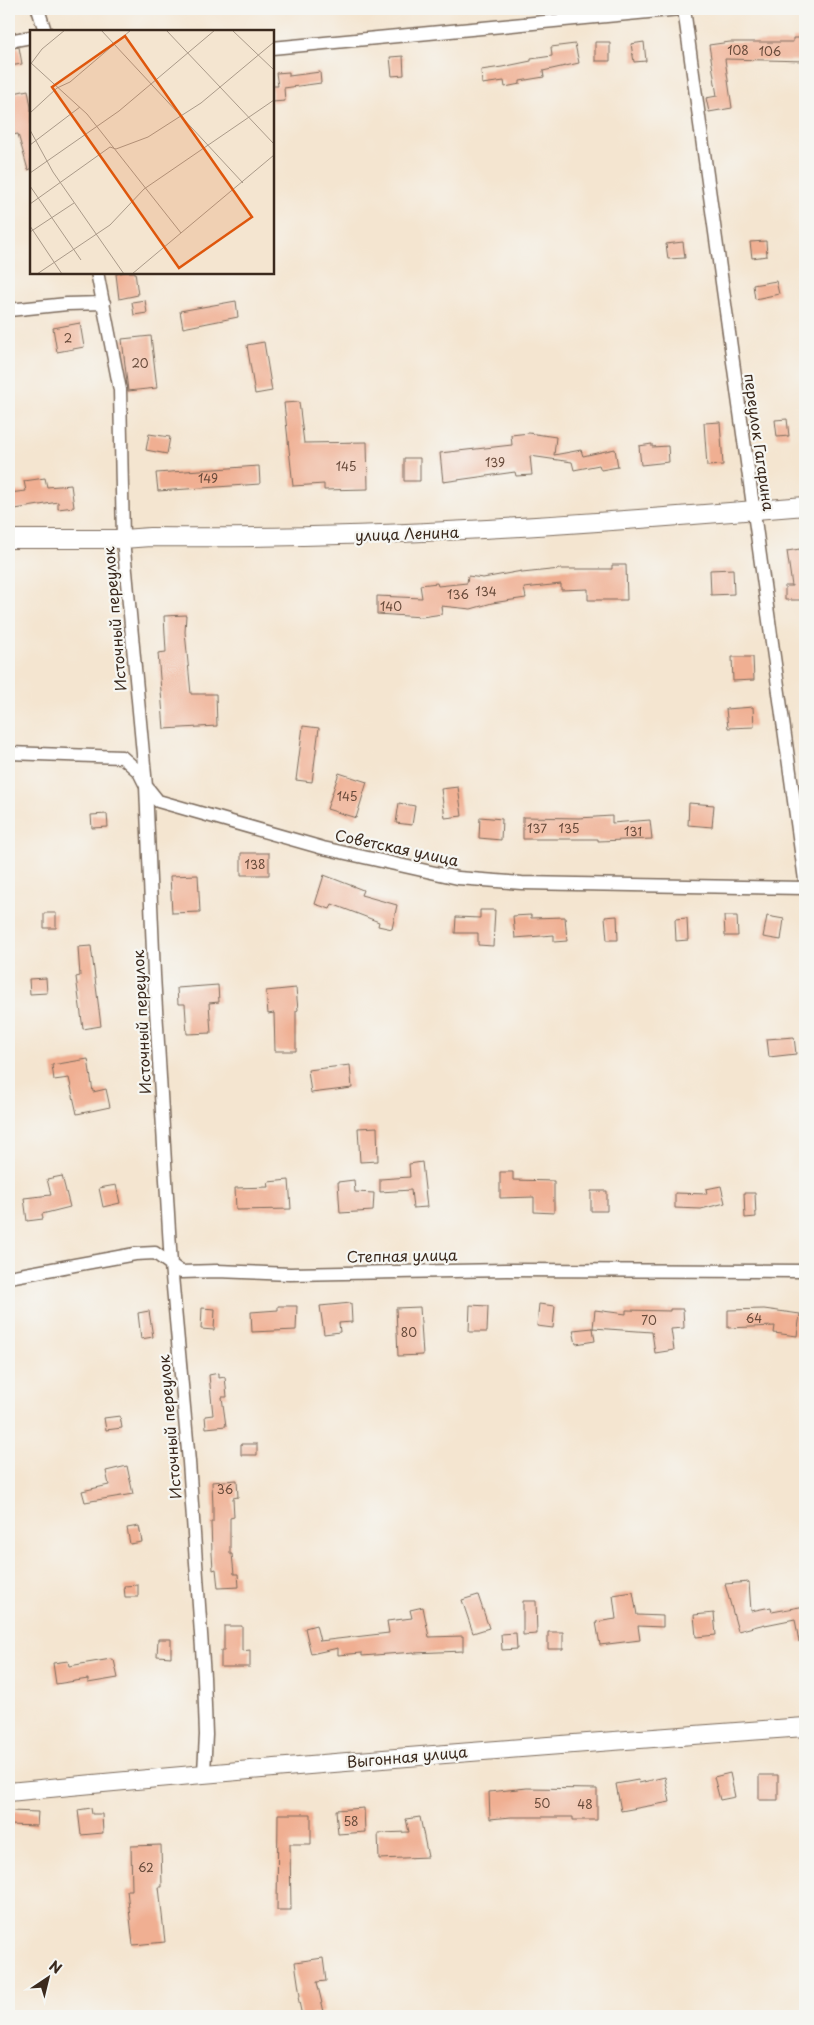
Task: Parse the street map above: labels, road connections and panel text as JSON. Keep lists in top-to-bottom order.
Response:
{
  "streets": {
    "street": [
      "переулок Гагарина",
      "улица Ленина",
      "Источный переулок",
      "Советская улица",
      "Степная улица",
      "Выгонная улица"
    ]
  },
  "crossings": [
    ["переулок Гагарина", "улица Ленина"],
    ["улица Ленина", "Источный переулок"],
    ["Источный переулок", "Советская улица"],
    ["Источный переулок", "Степная улица"],
    ["Источный переулок", "Выгонная улица"]
  ],
  "house_numbers": [
    "108",
    "106",
    "2",
    "20",
    "139",
    "145",
    "149",
    "134",
    "136",
    "140",
    "145",
    "137",
    "135",
    "131",
    "138",
    "64",
    "70",
    "80",
    "36",
    "50",
    "48",
    "58",
    "62"
  ],
  "north": "top right"
}
